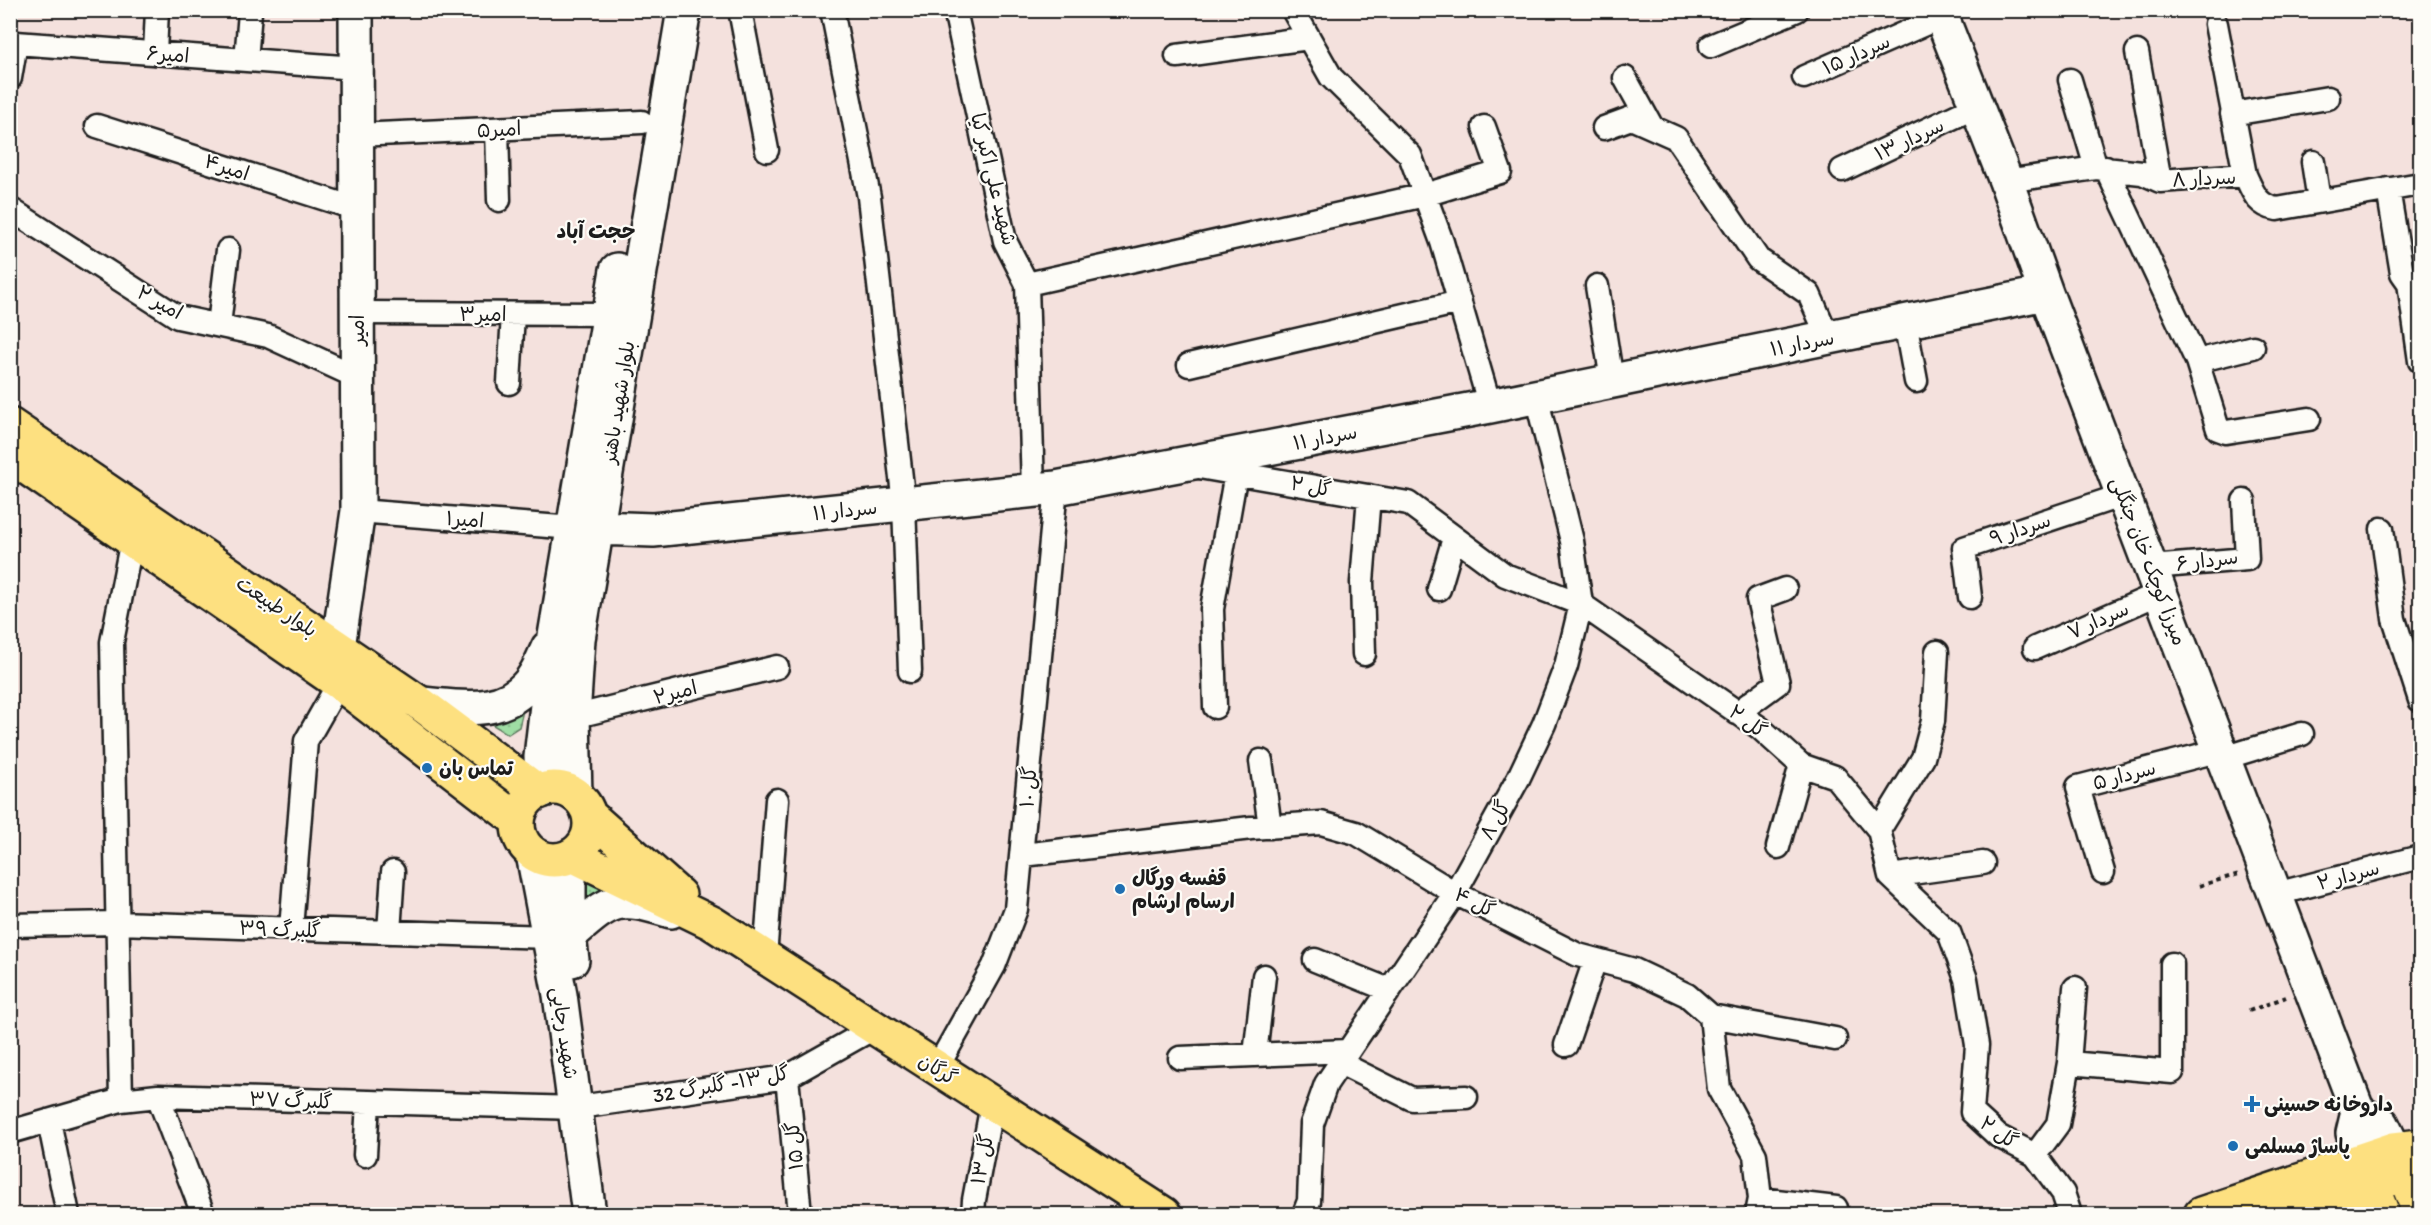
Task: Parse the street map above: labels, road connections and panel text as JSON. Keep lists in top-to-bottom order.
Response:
{
  "streets": {
    "main road": [
      "امیر",
      "سردار ۱۱",
      "بلوار شهید باهنر",
      "میرزا کوچک خان جنگلی",
      "بلوار طبیعت",
      "شهید رجایی",
      "گرگان"
    ],
    "street": [
      "امیر۶",
      "سردار ۱۵",
      "امیر۵",
      "سردار ۱۳",
      "امیر۴",
      "سردار ۸",
      "شهید علی اکبر کیا",
      "امیر ۲",
      "امیر۳",
      "گل ۲",
      "امیر۱",
      "سردار ۹",
      "سردار ۶",
      "سردار ۷",
      "امیر۲",
      "سردار ۵",
      "گل ۱۰",
      "گل ۸",
      "سردار ۲",
      "گل ۴",
      "گلبرگ ۳۹",
      "گل ۱۳- گلبرگ 32",
      "گلبرگ ۳۷",
      "گل ۱۵",
      "گل ۱۳"
    ]
  },
  "crossings": [
    ["امیر۶", "امیر"],
    ["سردار ۱۵", "میرزا کوچک خان جنگلی"],
    ["امیر۵", "امیر"],
    ["امیر۵", "بلوار شهید باهنر"],
    ["سردار ۱۳", "میرزا کوچک خان جنگلی"],
    ["امیر۴", "امیر"],
    ["سردار ۸", "میرزا کوچک خان جنگلی"],
    ["شهید علی اکبر کیا", "سردار ۱۱"],
    ["شهید علی اکبر کیا", "گل ۱۰"],
    ["امیر ۲", "امیر"],
    ["امیر۳", "امیر"],
    ["امیر۳", "بلوار شهید باهنر"],
    ["امیر", "امیر۱"],
    ["امیر", "بلوار طبیعت"],
    ["سردار ۱۱", "بلوار شهید باهنر"],
    ["سردار ۱۱", "گل ۲"],
    ["سردار ۱۱", "امیر۱"],
    ["سردار ۱۱", "میرزا کوچک خان جنگلی"],
    ["سردار ۱۱", "گل ۱۰"],
    ["سردار ۱۱", "گل ۸"],
    ["بلوار شهید باهنر", "امیر۱"],
    ["بلوار شهید باهنر", "بلوار طبیعت"],
    ["بلوار شهید باهنر", "امیر۲"],
    ["بلوار شهید باهنر", "شهید رجایی"],
    ["گل ۲", "گل ۸"],
    ["سردار ۹", "میرزا کوچک خان جنگلی"],
    ["سردار ۶", "میرزا کوچک خان جنگلی"],
    ["سردار ۶", "سردار ۷"],
    ["میرزا کوچک خان جنگلی", "سردار ۷"],
    ["میرزا کوچک خان جنگلی", "سردار ۵"],
    ["میرزا کوچک خان جنگلی", "سردار ۲"],
    ["بلوار طبیعت", "شهید رجایی"],
    ["بلوار طبیعت", "گرگان"],
    ["گل ۱۰", "گل ۴"],
    ["گل ۱۰", "گرگان"],
    ["گل ۸", "گل ۴"],
    ["گلبرگ ۳۹", "شهید رجایی"],
    ["شهید رجایی", "گل ۱۳- گلبرگ 32"],
    ["شهید رجایی", "گلبرگ ۳۷"],
    ["گرگان", "گل ۱۳- گلبرگ 32"],
    ["گرگان", "گل ۱۳"],
    ["گل ۱۳- گلبرگ 32", "گلبرگ ۳۷"],
    ["گل ۱۳- گلبرگ 32", "گل ۱۵"]
  ],
  "districts": ["حجت آباد"],
  "places": {
    "other": ["تماس بان", "قفسه ورگال ارسام ارشام", "پاساژ مسلمی"],
    "health": ["داروخانه حسینی"]
  }
}
